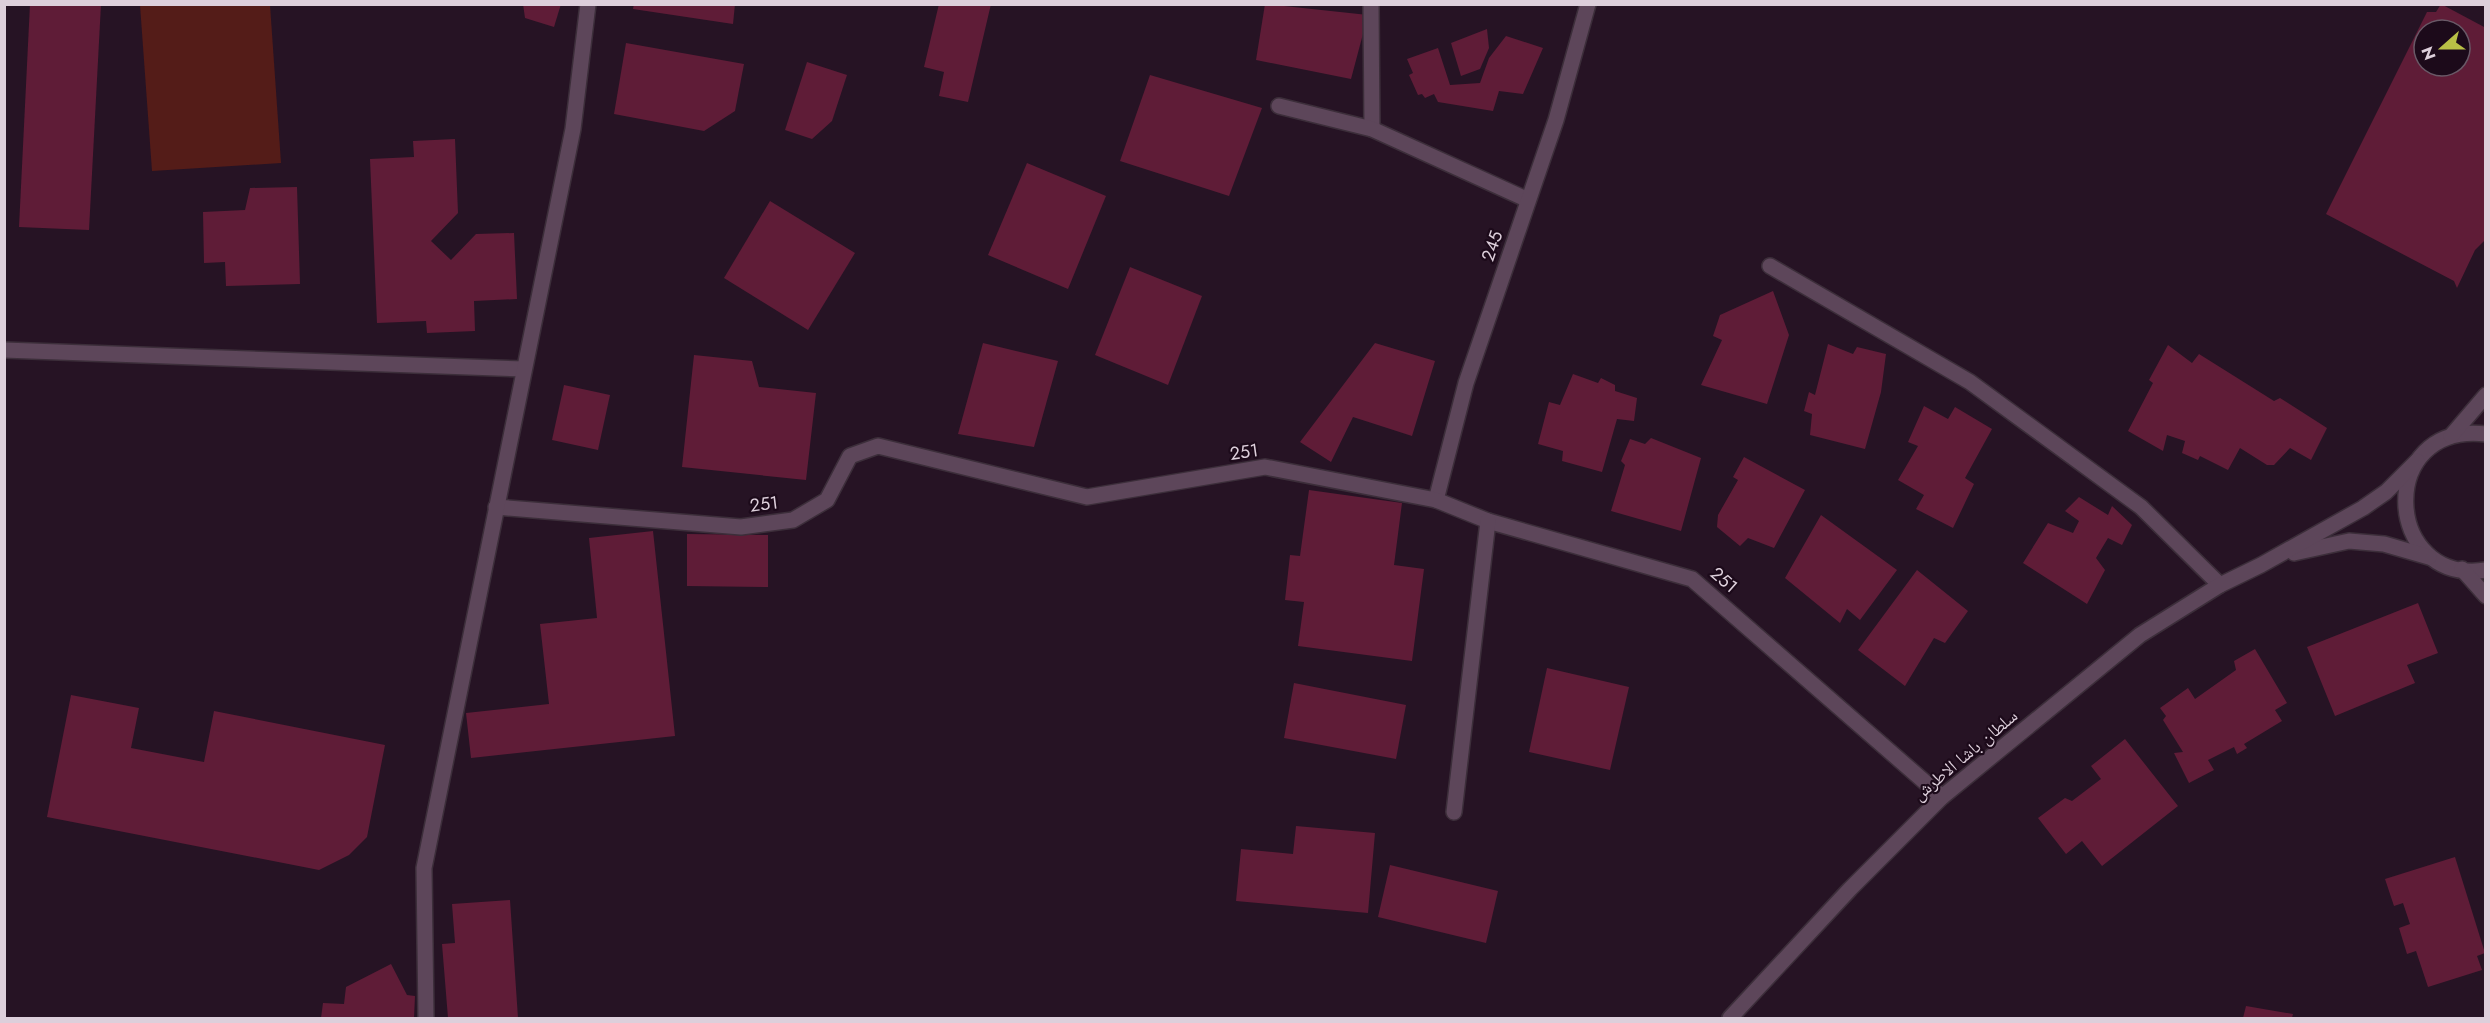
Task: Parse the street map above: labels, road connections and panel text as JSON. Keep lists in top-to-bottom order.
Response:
{
  "streets": {
    "street": ["245", "251", "سلطان باشا الاطرش"]
  },
  "crossings": [
    ["245", "251"],
    ["251", "سلطان باشا الاطرش"]
  ],
  "north": "left"
}
